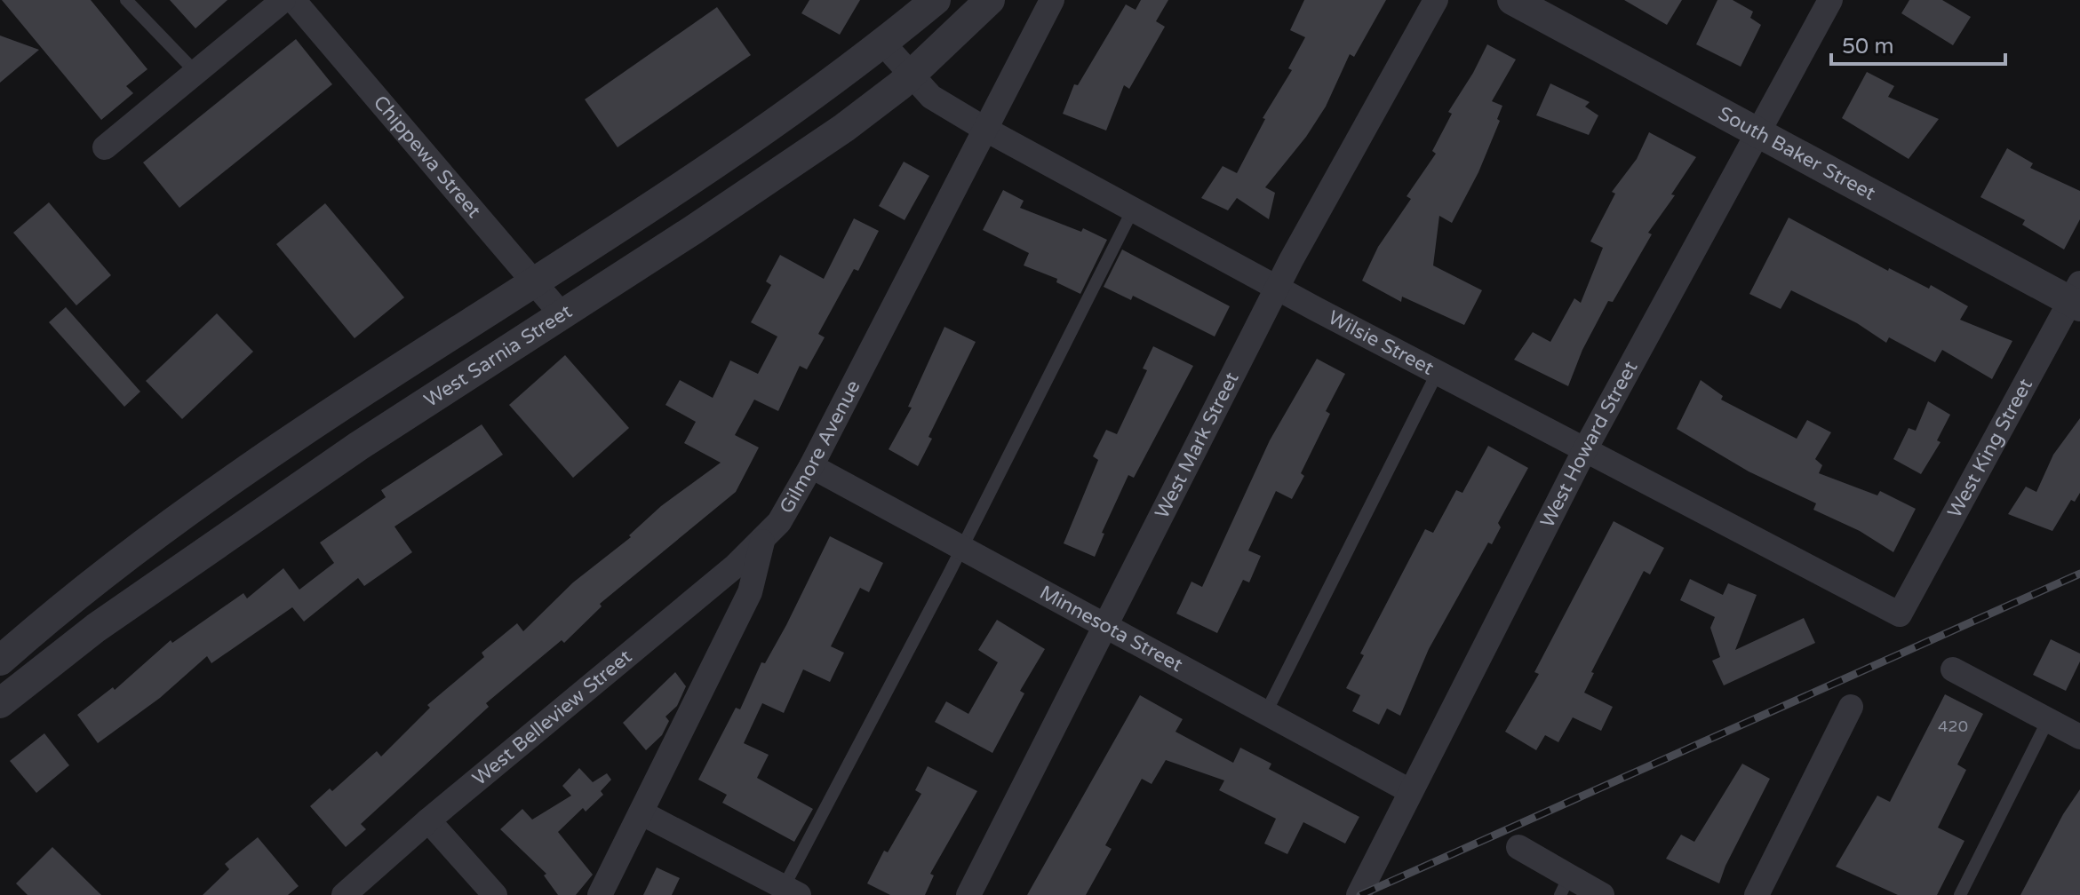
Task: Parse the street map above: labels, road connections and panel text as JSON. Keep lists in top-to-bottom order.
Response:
{
  "streets": {
    "street": [
      "South Baker Street",
      "Chippewa Street",
      "Wilsie Street",
      "West Sarnia Street",
      "West Mark Street",
      "West Howard Street",
      "Gilmore Avenue",
      "West King Street",
      "Minnesota Street",
      "West Belleview Street"
    ]
  },
  "crossings": [
    ["South Baker Street", "West Howard Street"],
    ["South Baker Street", "West King Street"],
    ["Chippewa Street", "West Sarnia Street"],
    ["Wilsie Street", "West Sarnia Street"],
    ["Wilsie Street", "West Mark Street"],
    ["Wilsie Street", "West Howard Street"],
    ["Wilsie Street", "Gilmore Avenue"],
    ["Wilsie Street", "West King Street"],
    ["West Mark Street", "Minnesota Street"],
    ["West Howard Street", "Minnesota Street"],
    ["Gilmore Avenue", "Minnesota Street"],
    ["Gilmore Avenue", "West Belleview Street"]
  ],
  "house_numbers": ["420"],
  "scale_bar": "50 m"
}
